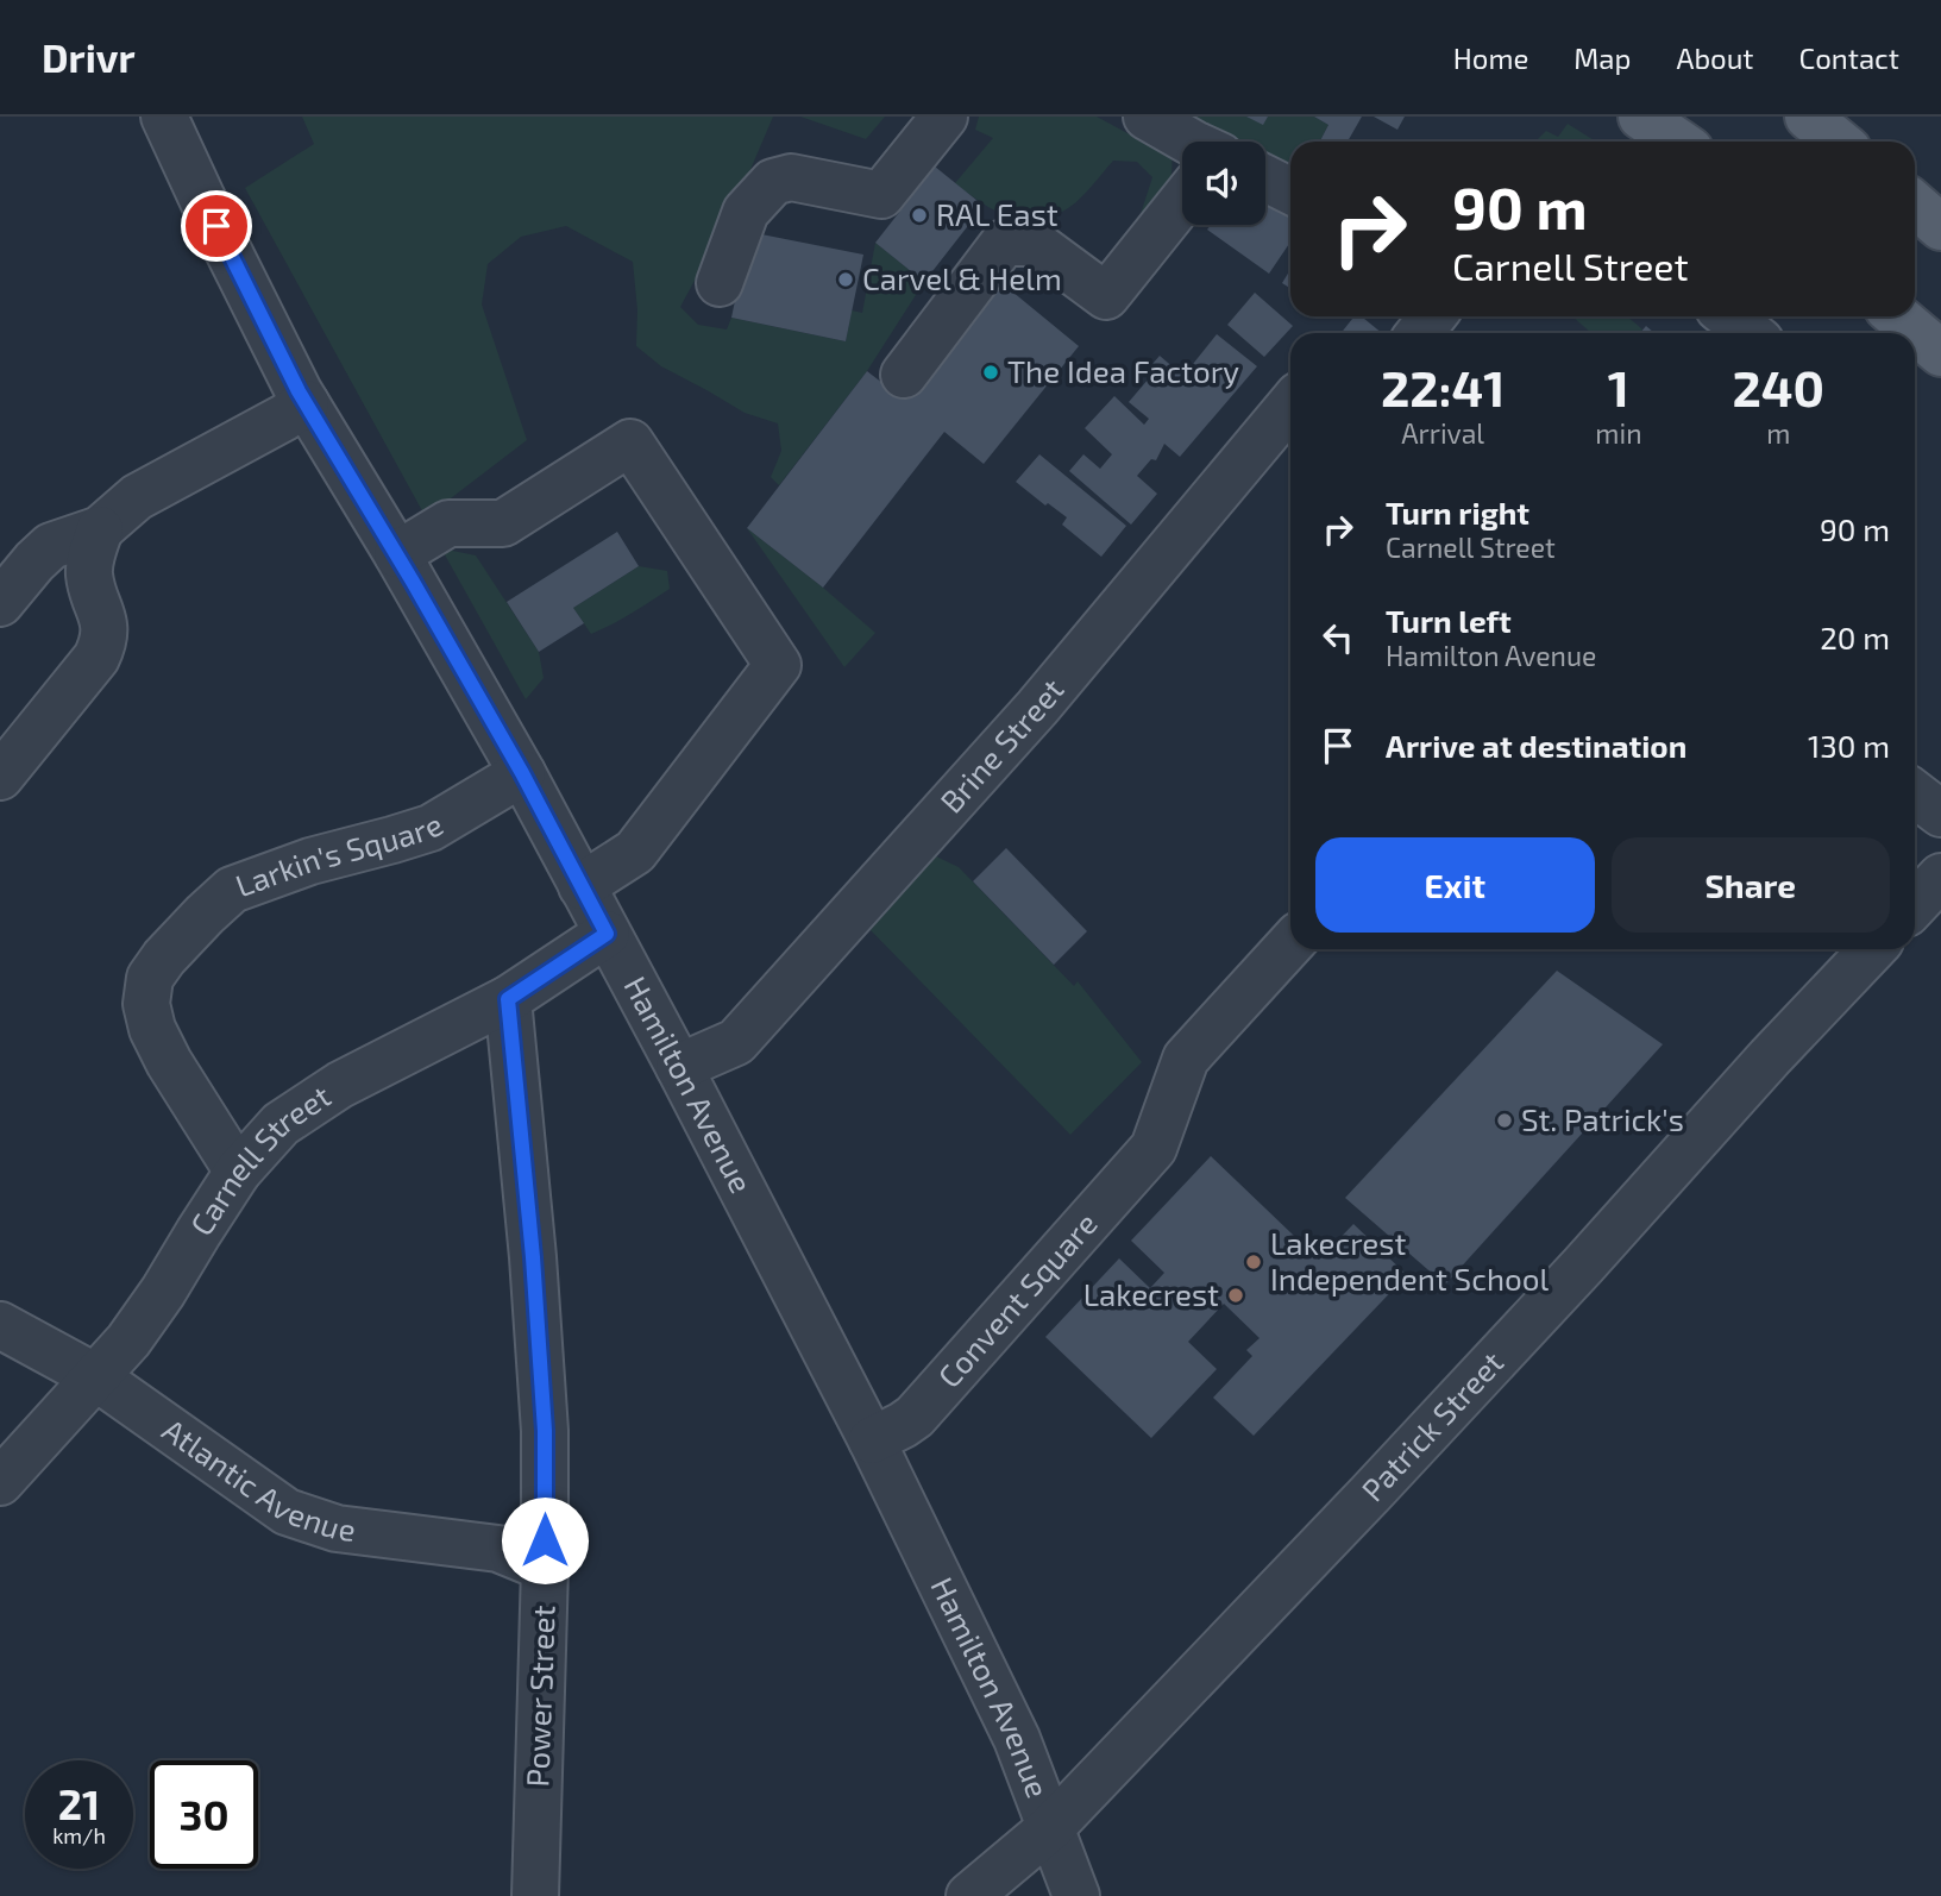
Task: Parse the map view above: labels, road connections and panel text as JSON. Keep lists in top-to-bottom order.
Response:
{
  "streets": {
    "street": [
      "Brine Street",
      "Larkin's Square",
      "Hamilton Avenue",
      "Carnell Street",
      "Convent Square",
      "Patrick Street",
      "Atlantic Avenue",
      "Power Street"
    ]
  },
  "crossings": [
    ["Brine Street", "Hamilton Avenue"],
    ["Larkin's Square", "Hamilton Avenue"],
    ["Larkin's Square", "Carnell Street"],
    ["Hamilton Avenue", "Carnell Street"],
    ["Hamilton Avenue", "Convent Square"],
    ["Hamilton Avenue", "Patrick Street"],
    ["Carnell Street", "Atlantic Avenue"],
    ["Carnell Street", "Power Street"],
    ["Atlantic Avenue", "Power Street"]
  ],
  "places": [
    "RAL East",
    "Carvel & Helm",
    "The Idea Factory",
    "St. Patrick's",
    "Lakecrest Independent School",
    "Lakecrest"
  ],
  "page": {
    "header": "Drivr",
    "nav": [
      "Home",
      "Map",
      "About",
      "Contact"
    ],
    "turn": ["90 m", "Carnell Street"],
    "eta": [
      "22:41",
      "Arrival",
      "1",
      "min",
      "240",
      "m"
    ],
    "list": [
      {
        "name": "Turn right",
        "note": "Carnell Street",
        "value": "90 m"
      },
      {
        "name": "Turn left",
        "note": "Hamilton Avenue",
        "value": "20 m"
      },
      {
        "name": "Arrive at destination",
        "value": "130 m"
      }
    ],
    "buttons": ["Exit", "Share"],
    "speed": "21 km/h",
    "limit": "30"
  }
}
